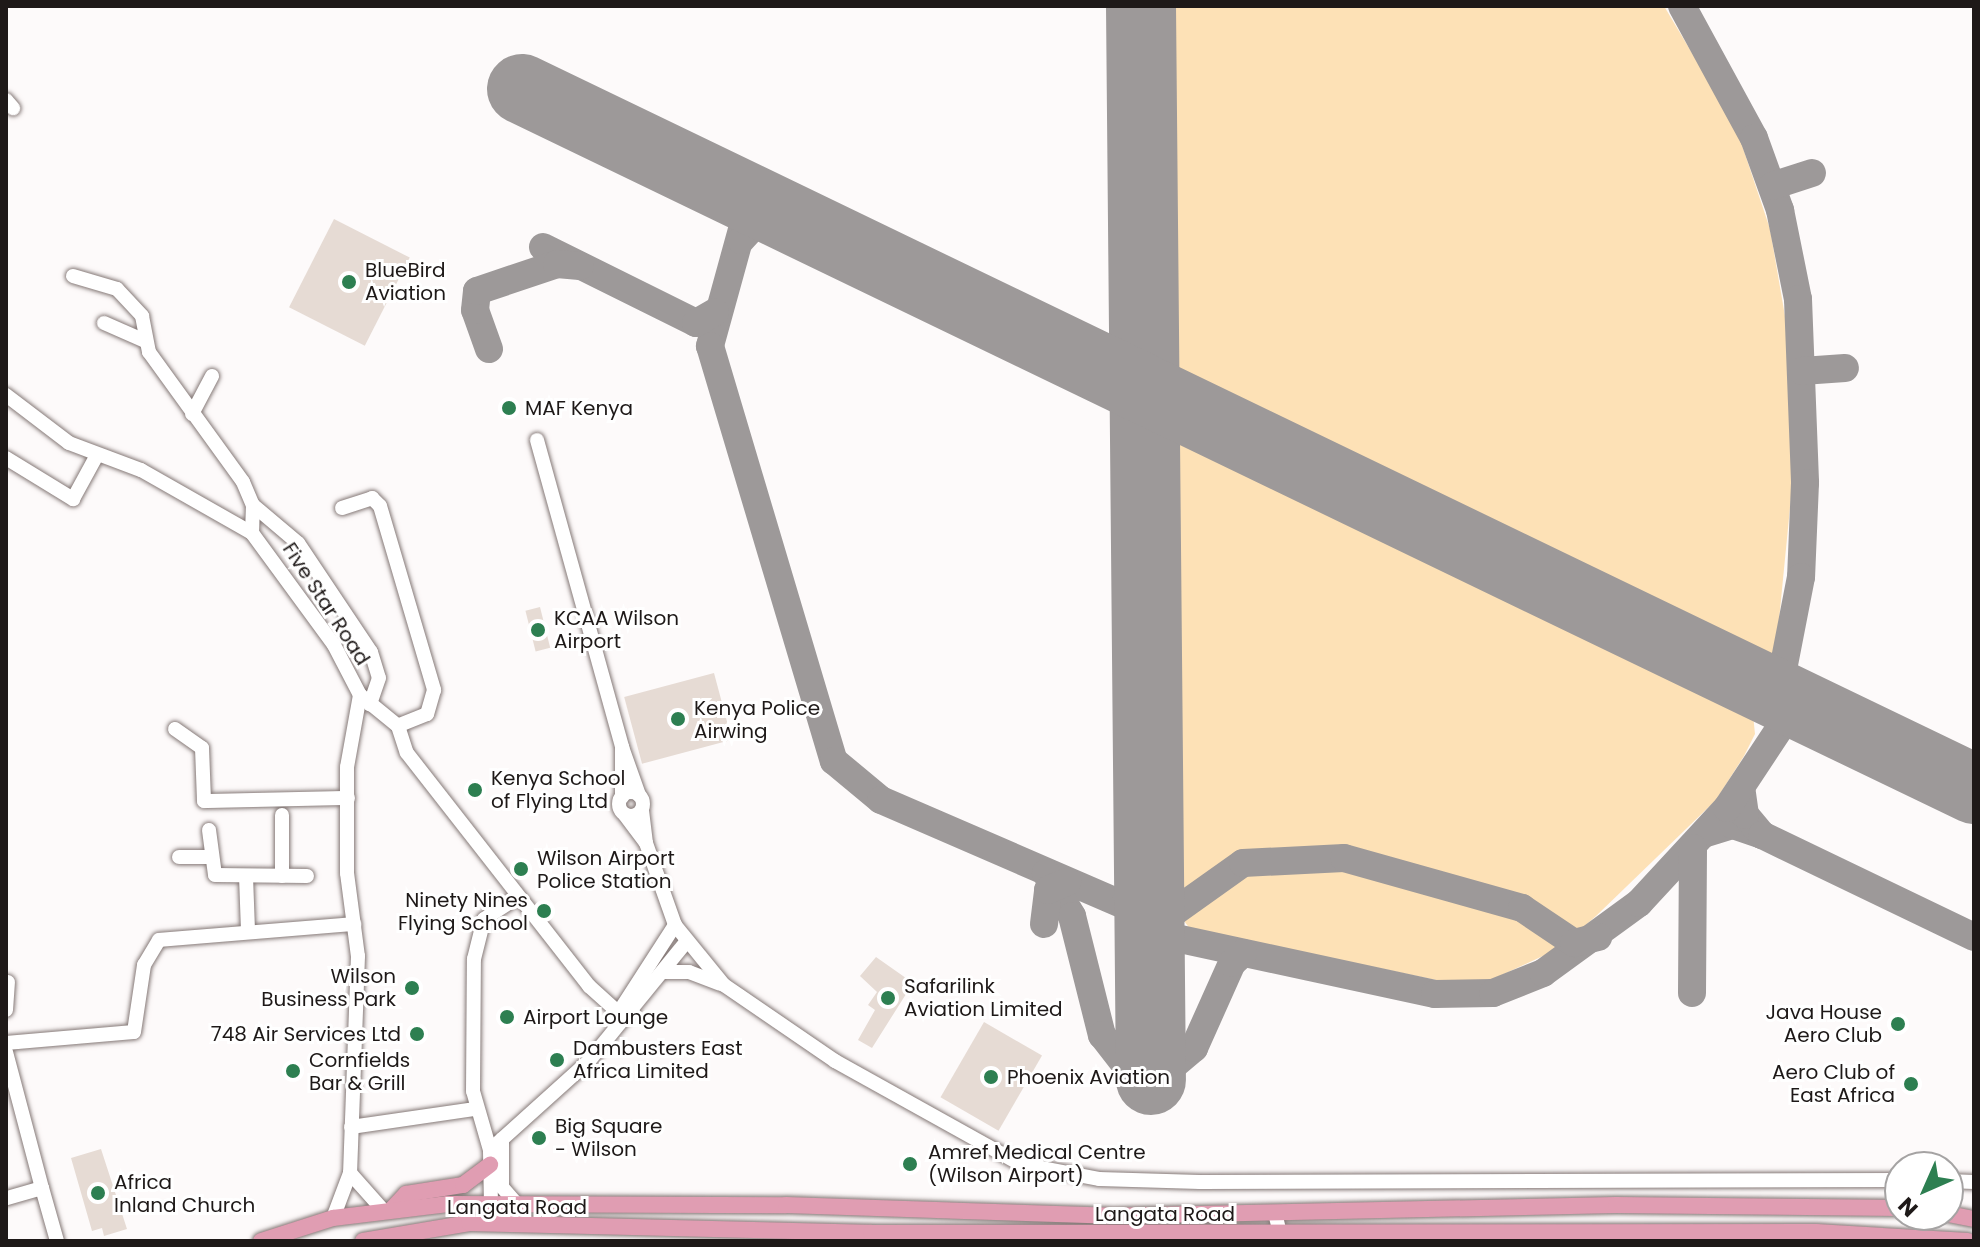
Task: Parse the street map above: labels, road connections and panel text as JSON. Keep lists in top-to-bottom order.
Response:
{
  "streets": {
    "main road": ["Langata Road"],
    "street": ["Five Star Road"]
  },
  "crossings": [
    ["Five Star Road", "Langata Road"]
  ],
  "places": [
    "BlueBird Aviation",
    "MAF Kenya",
    "KCAA Wilson Airport",
    "Kenya Police Airwing",
    "Kenya School of Flying Ltd",
    "Wilson Airport Police Station",
    "Ninety Nines Flying School",
    "Wilson Business Park",
    "Safarilink Aviation Limited",
    "Airport Lounge",
    "Java House Aero Club",
    "748 Air Services Ltd",
    "Dambusters East Africa Limited",
    "Cornfields Bar & Grill",
    "Phoenix Aviation",
    "Aero Club of East Africa",
    "Big Square - Wilson",
    "Amref Medical Centre (Wilson Airport)",
    "Africa Inland Church"
  ],
  "north": "bottom left"
}
